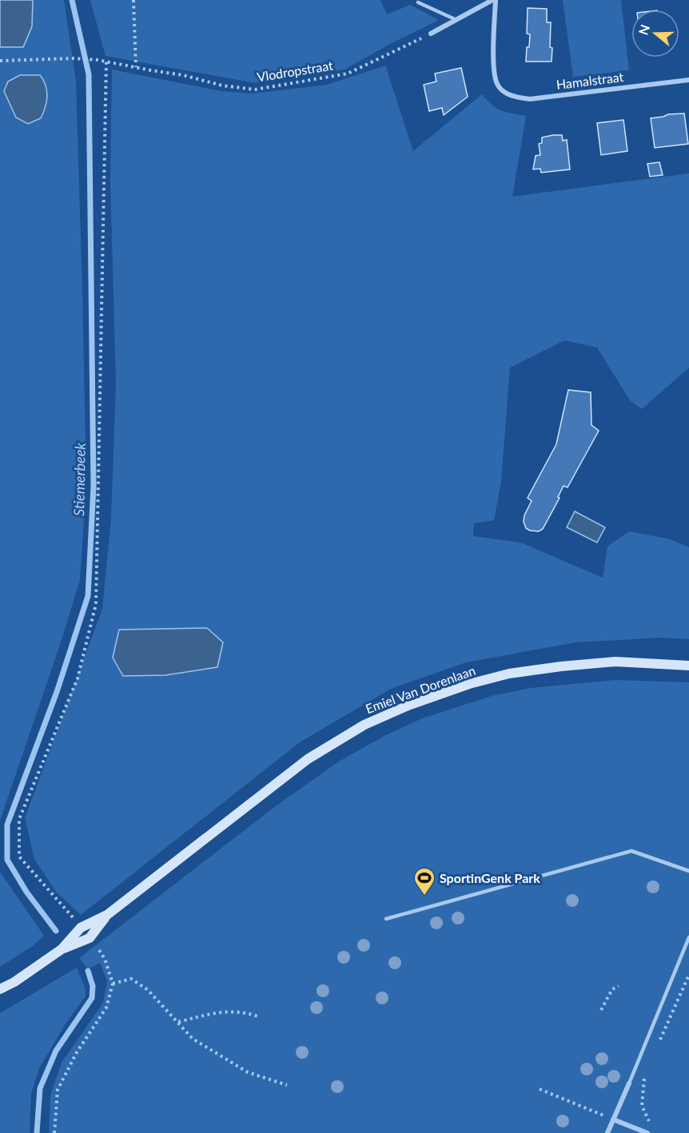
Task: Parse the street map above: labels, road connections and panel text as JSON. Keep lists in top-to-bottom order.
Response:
{
  "streets": {
    "street": ["Hamalstraat", "Emiel Van Dorenlaan"],
    "path": ["Vlodropstraat"]
  },
  "water": ["Stiemerbeek"],
  "places": {
    "sports": ["SportinGenk Park"]
  },
  "north": "left"
}
